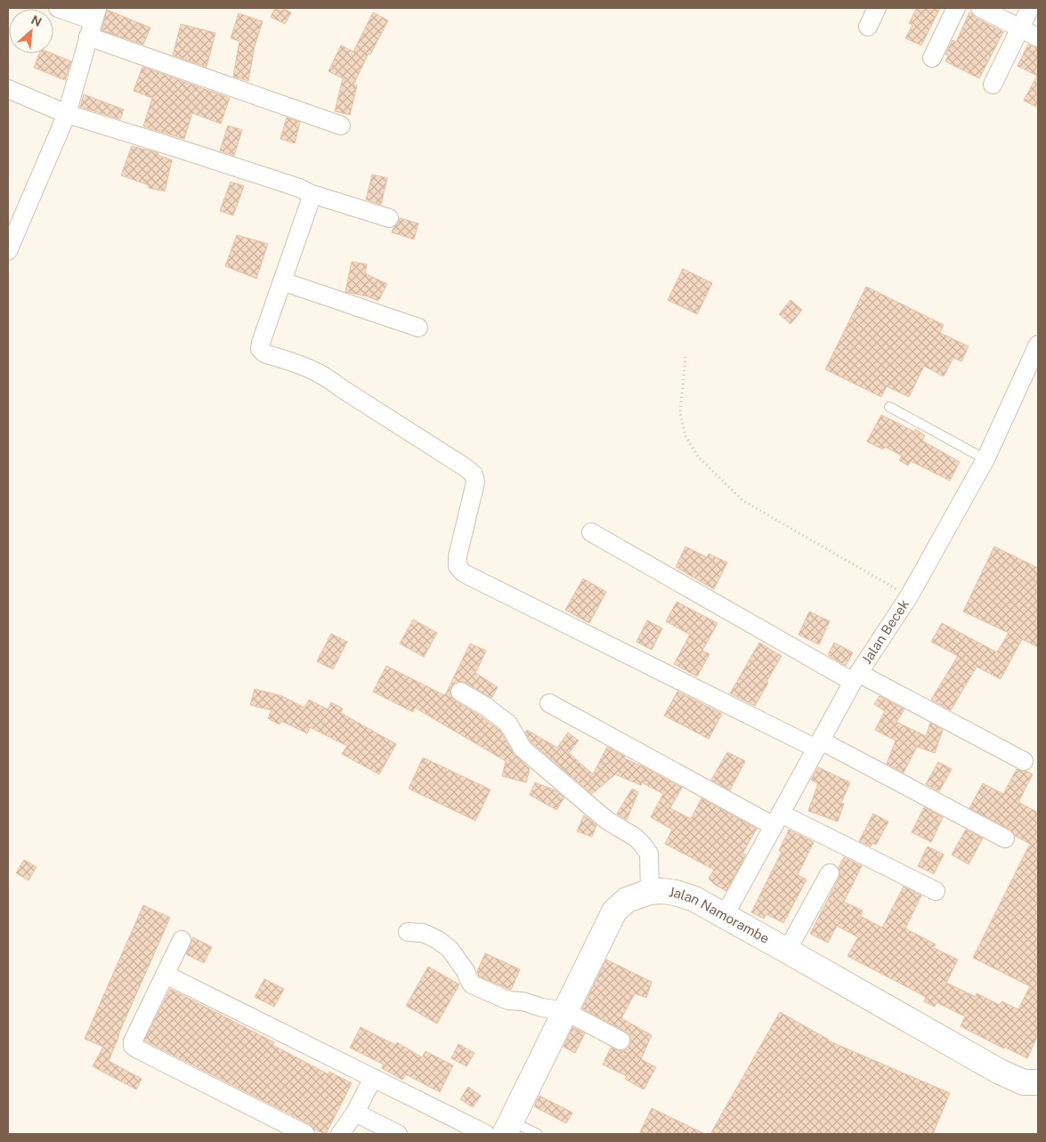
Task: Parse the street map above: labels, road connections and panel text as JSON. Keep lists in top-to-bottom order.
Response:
{
  "streets": {
    "main road": ["Jalan Namorambe"],
    "street": ["Jalan Becek"]
  },
  "crossings": [
    ["Jalan Becek", "Jalan Namorambe"]
  ],
  "north": "top right"
}
